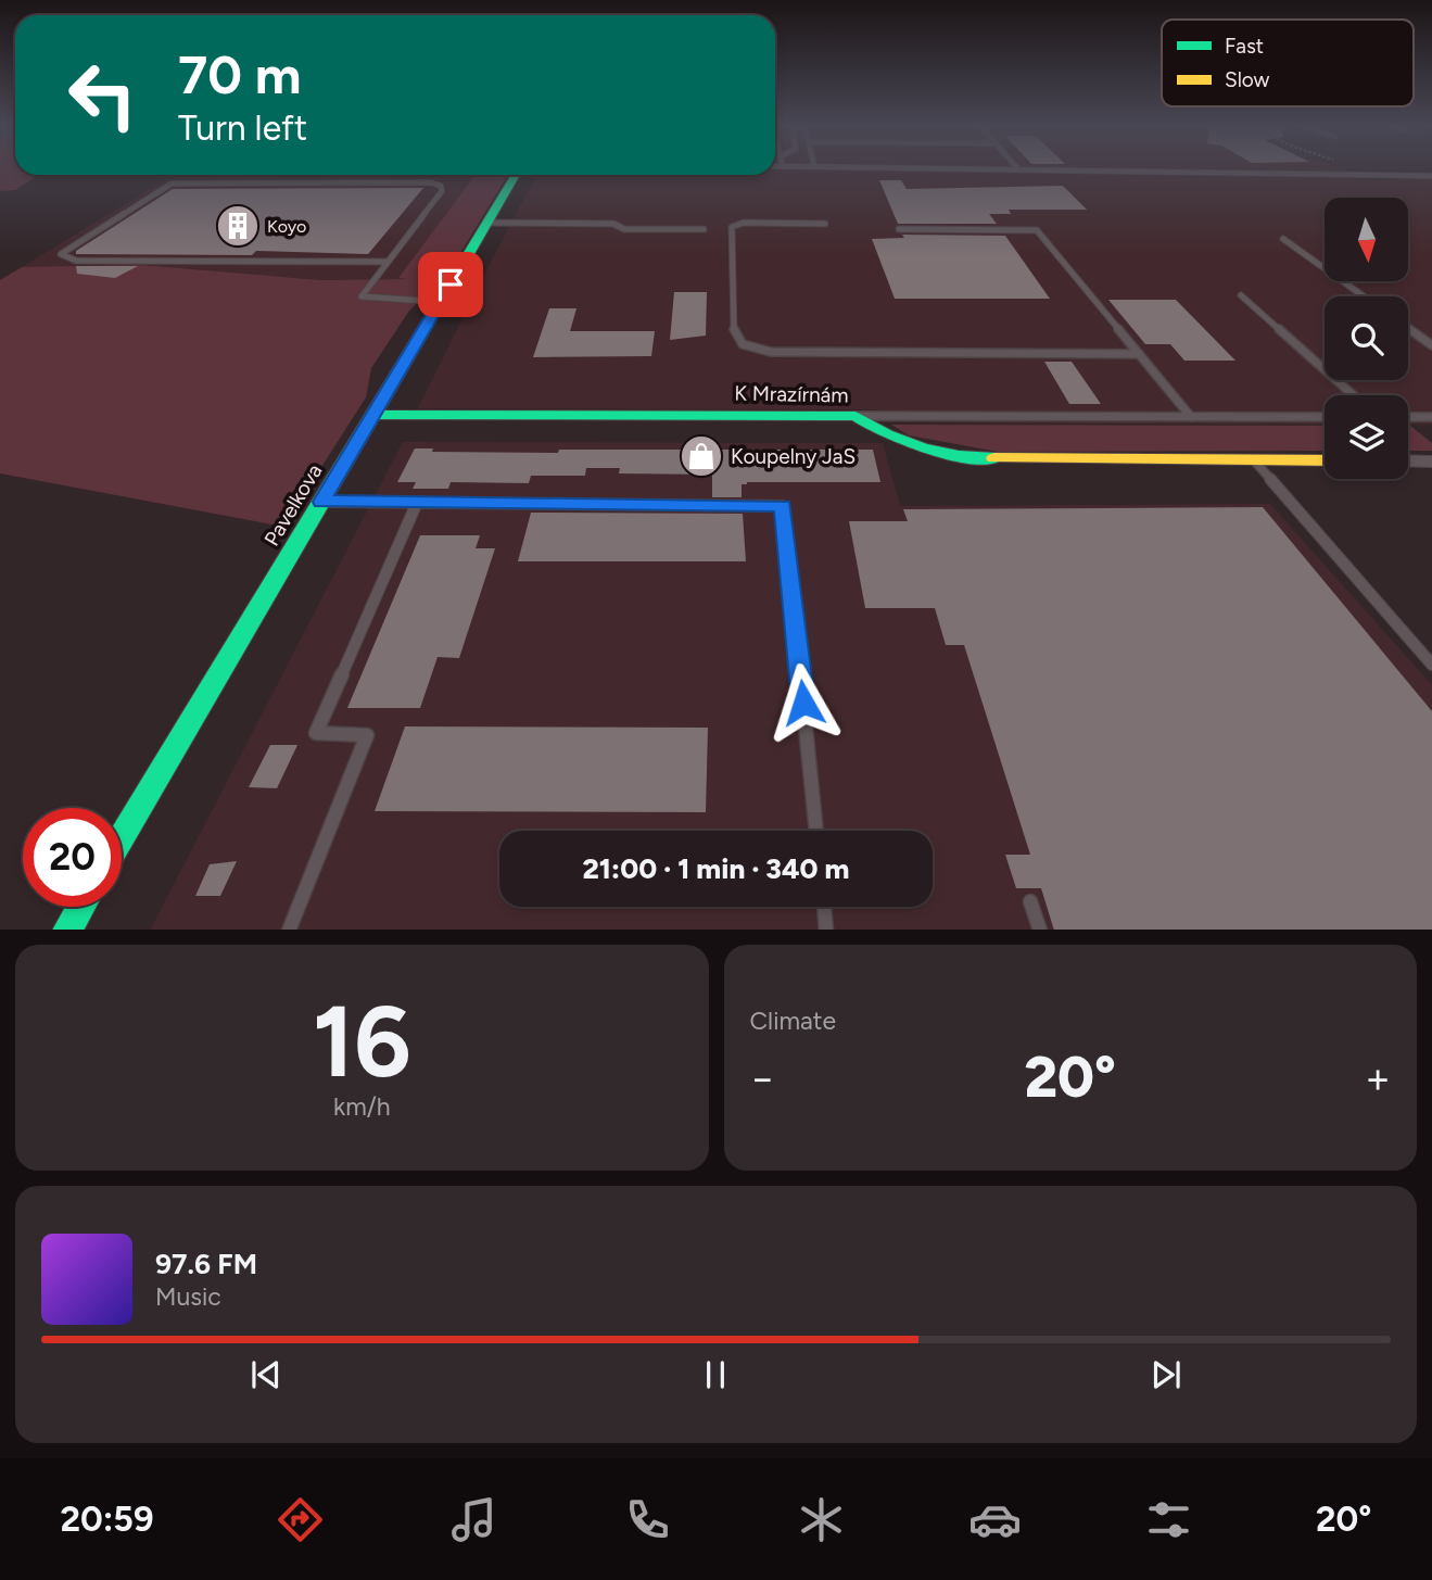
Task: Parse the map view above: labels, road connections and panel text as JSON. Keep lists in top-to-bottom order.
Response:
{
  "streets": {
    "street": ["K Mrazírnám", "Pavelkova"]
  },
  "crossings": [
    ["K Mrazírnám", "Pavelkova"]
  ],
  "places": {
    "building": ["Koyo"],
    "shop": ["Koupelny JaS"]
  },
  "legend": ["Fast", "Slow"],
  "north": "bottom",
  "page": {
    "turn": ["70 m", "Turn left"],
    "limit": "20",
    "trip": "21:00 · 1 min · 340 m",
    "tile": [
      ["16", "km/h"],
      "Climate"
    ],
    "heat": ["−", "20°", "+"],
    "song": ["97.6 FM", "Music"],
    "tabs": ["20:59", "20°"]
  }
}
